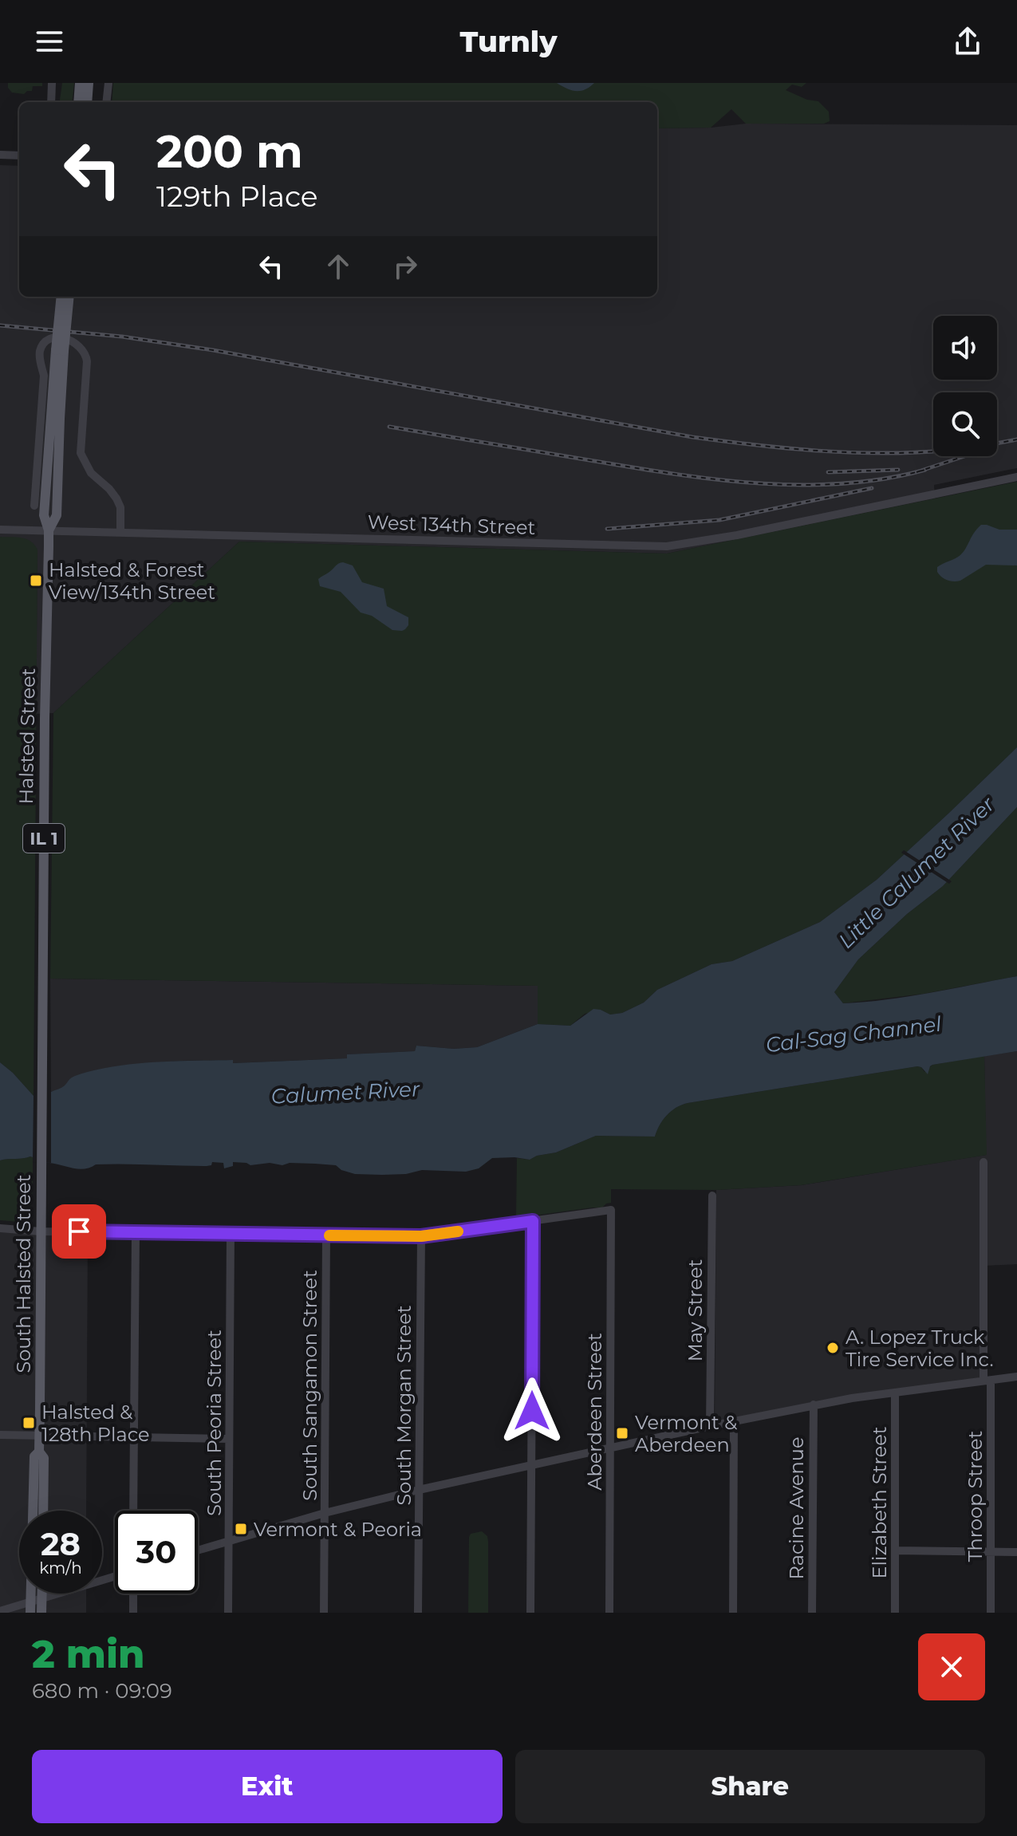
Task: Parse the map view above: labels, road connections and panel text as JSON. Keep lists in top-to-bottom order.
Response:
{
  "streets": {
    "main road": ["Halsted Street", "IL 1", "South Halsted Street"],
    "street": [
      "West 134th Street",
      "May Street",
      "South Sangamon Street",
      "South Morgan Street",
      "Aberdeen Street",
      "South Peoria Street",
      "Throop Street",
      "Elizabeth Street",
      "Racine Avenue"
    ]
  },
  "crossings": [
    ["West 134th Street", "Halsted Street"],
    ["Halsted Street", "South Halsted Street"]
  ],
  "water": ["Little Calumet River", "Cal-Sag Channel", "Calumet River"],
  "places": {
    "transit": [
      "Halsted & Forest View/134th Street",
      "Halsted & 128th Place",
      "Vermont & Aberdeen",
      "Vermont & Peoria"
    ],
    "other": ["A. Lopez Truck Tire Service Inc."]
  },
  "page": {
    "header": "Turnly",
    "turn": ["200 m", "129th Place"],
    "speed": "28 km/h",
    "limit": "30",
    "heading": ["2 min", "680 m · 09:09"],
    "buttons": ["Exit", "Share"]
  }
}
